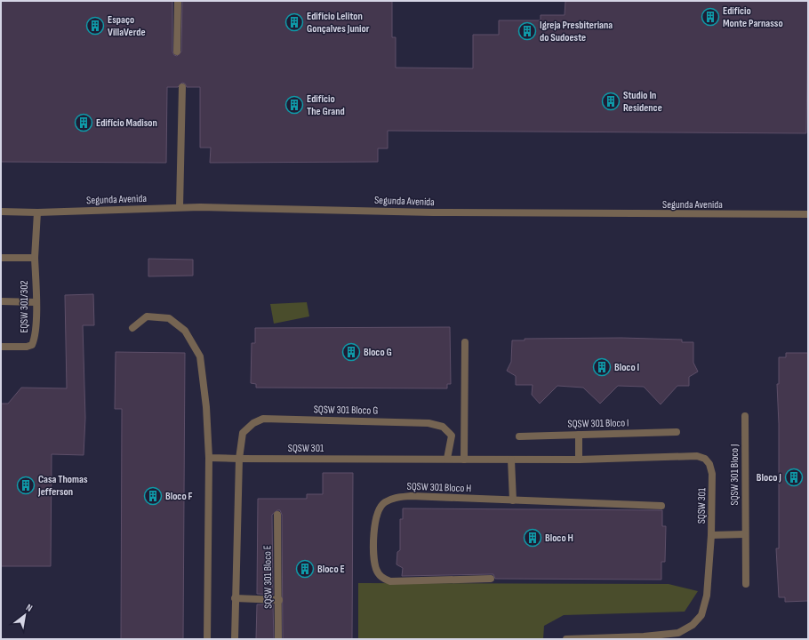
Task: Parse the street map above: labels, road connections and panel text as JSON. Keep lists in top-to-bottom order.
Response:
{
  "streets": {
    "street": [
      "Segunda Avenida",
      "EQSW 301/302",
      "SQSW 301 Bloco G",
      "SQSW 301 Bloco I",
      "SQSW 301",
      "SQSW 301 Bloco J",
      "SQSW 301 Bloco H",
      "SQSW 301 Bloco E"
    ]
  },
  "crossings": [
    ["Segunda Avenida", "EQSW 301/302"],
    ["SQSW 301 Bloco G", "SQSW 301"]
  ],
  "places": {
    "building": [
      "Edifício Monte Parnasso",
      "Edifício Leliton Gonçalves Junior",
      "Espaço VillaVerde",
      "Igreja Presbiteriana do Sudoeste",
      "Studio In Residence",
      "Edifício The Grand",
      "Edifício Madison",
      "Bloco G",
      "Bloco I",
      "Bloco J",
      "Casa Thomas Jefferson",
      "Bloco F",
      "Bloco H",
      "Bloco E"
    ]
  },
  "north": "top right"
}
